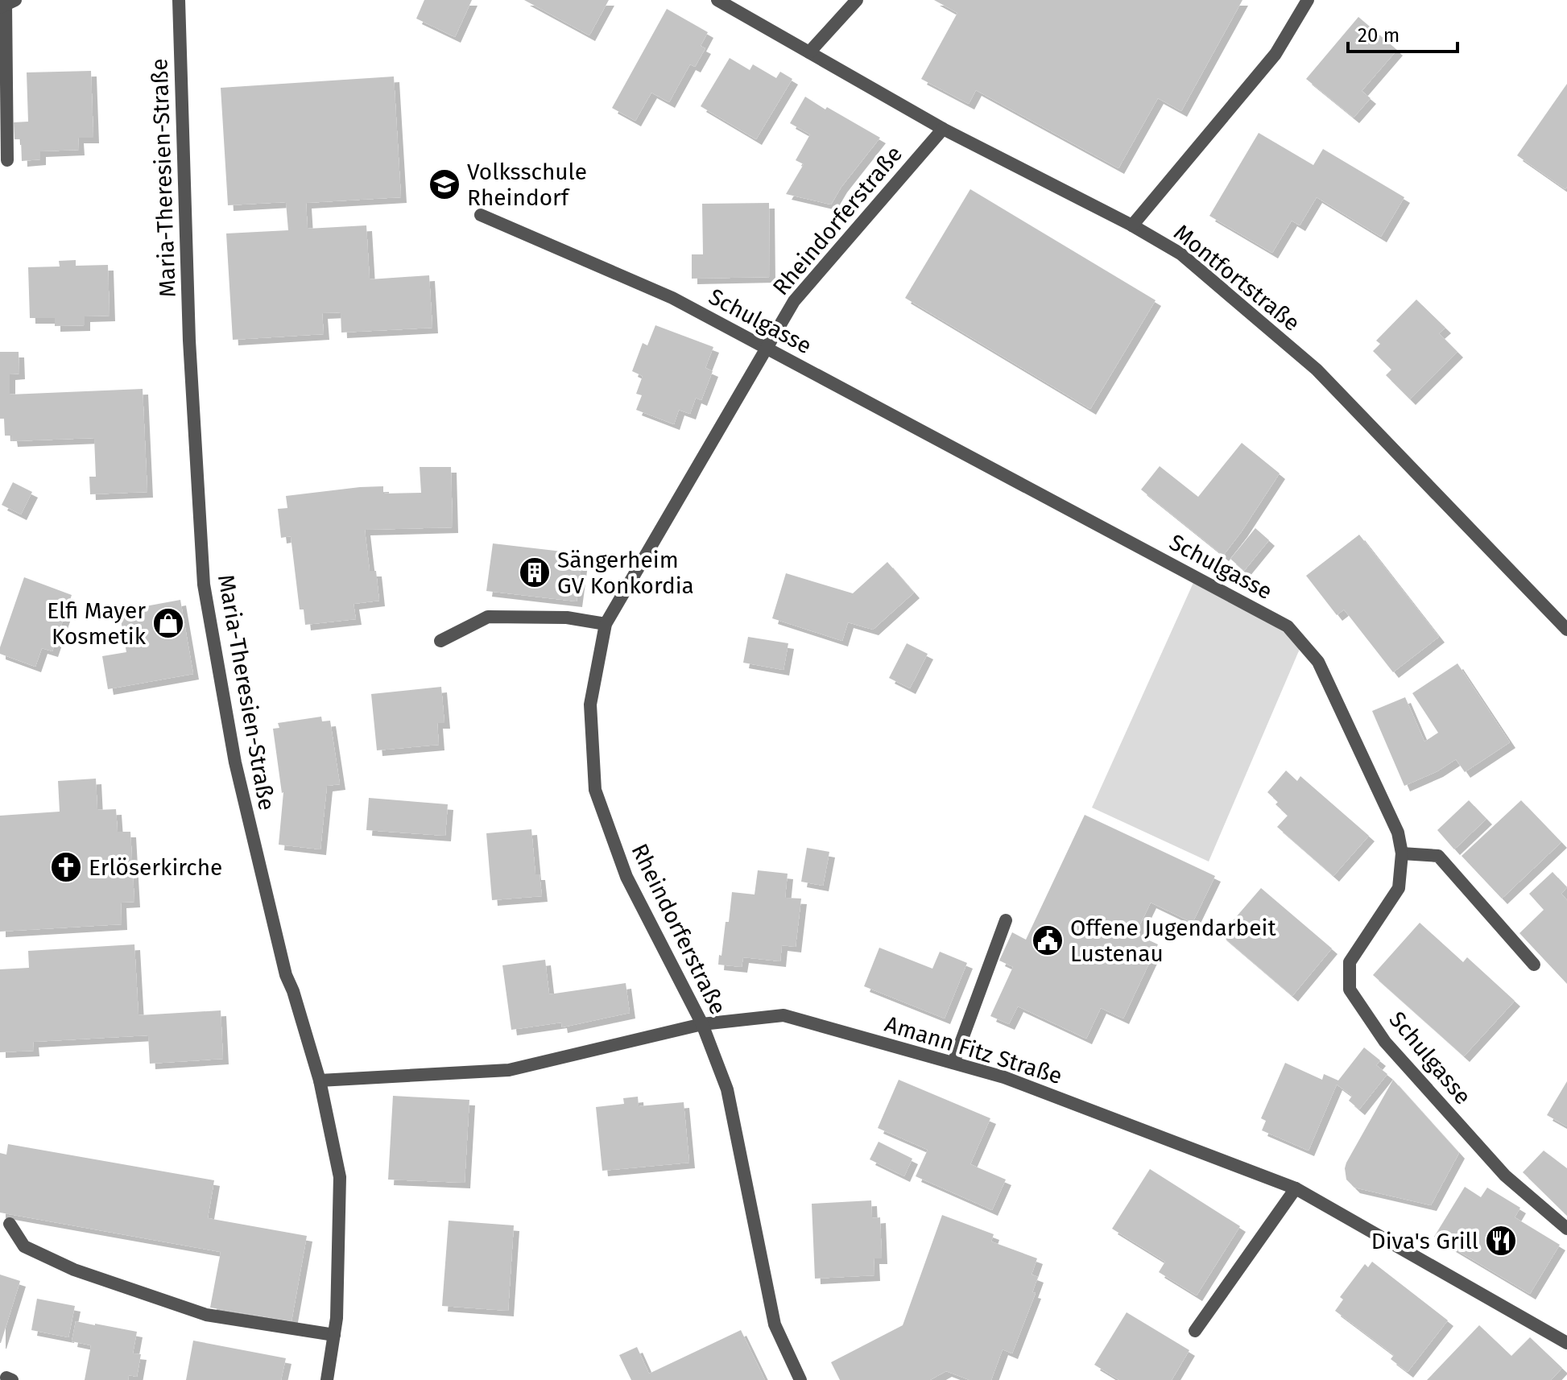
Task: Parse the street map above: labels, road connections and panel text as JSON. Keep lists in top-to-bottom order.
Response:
{
  "streets": {
    "street": [
      "Maria-Theresien-Straße",
      "Rheindorferstraße",
      "Montfortstraße",
      "Schulgasse",
      "Amann Fitz Straße"
    ]
  },
  "crossings": [
    ["Maria-Theresien-Straße", "Amann Fitz Straße"],
    ["Rheindorferstraße", "Montfortstraße"],
    ["Rheindorferstraße", "Schulgasse"],
    ["Rheindorferstraße", "Amann Fitz Straße"]
  ],
  "places": {
    "school or university": ["Volksschule Rheindorf"],
    "building": ["Sängerheim GV Konkordia"],
    "shop": ["Elfi Mayer Kosmetik"],
    "church": ["Erlöserkirche"],
    "public building": ["Offene Jugendarbeit Lustenau"],
    "restaurant": ["Diva's Grill"]
  },
  "scale_bar": "20 m"
}
